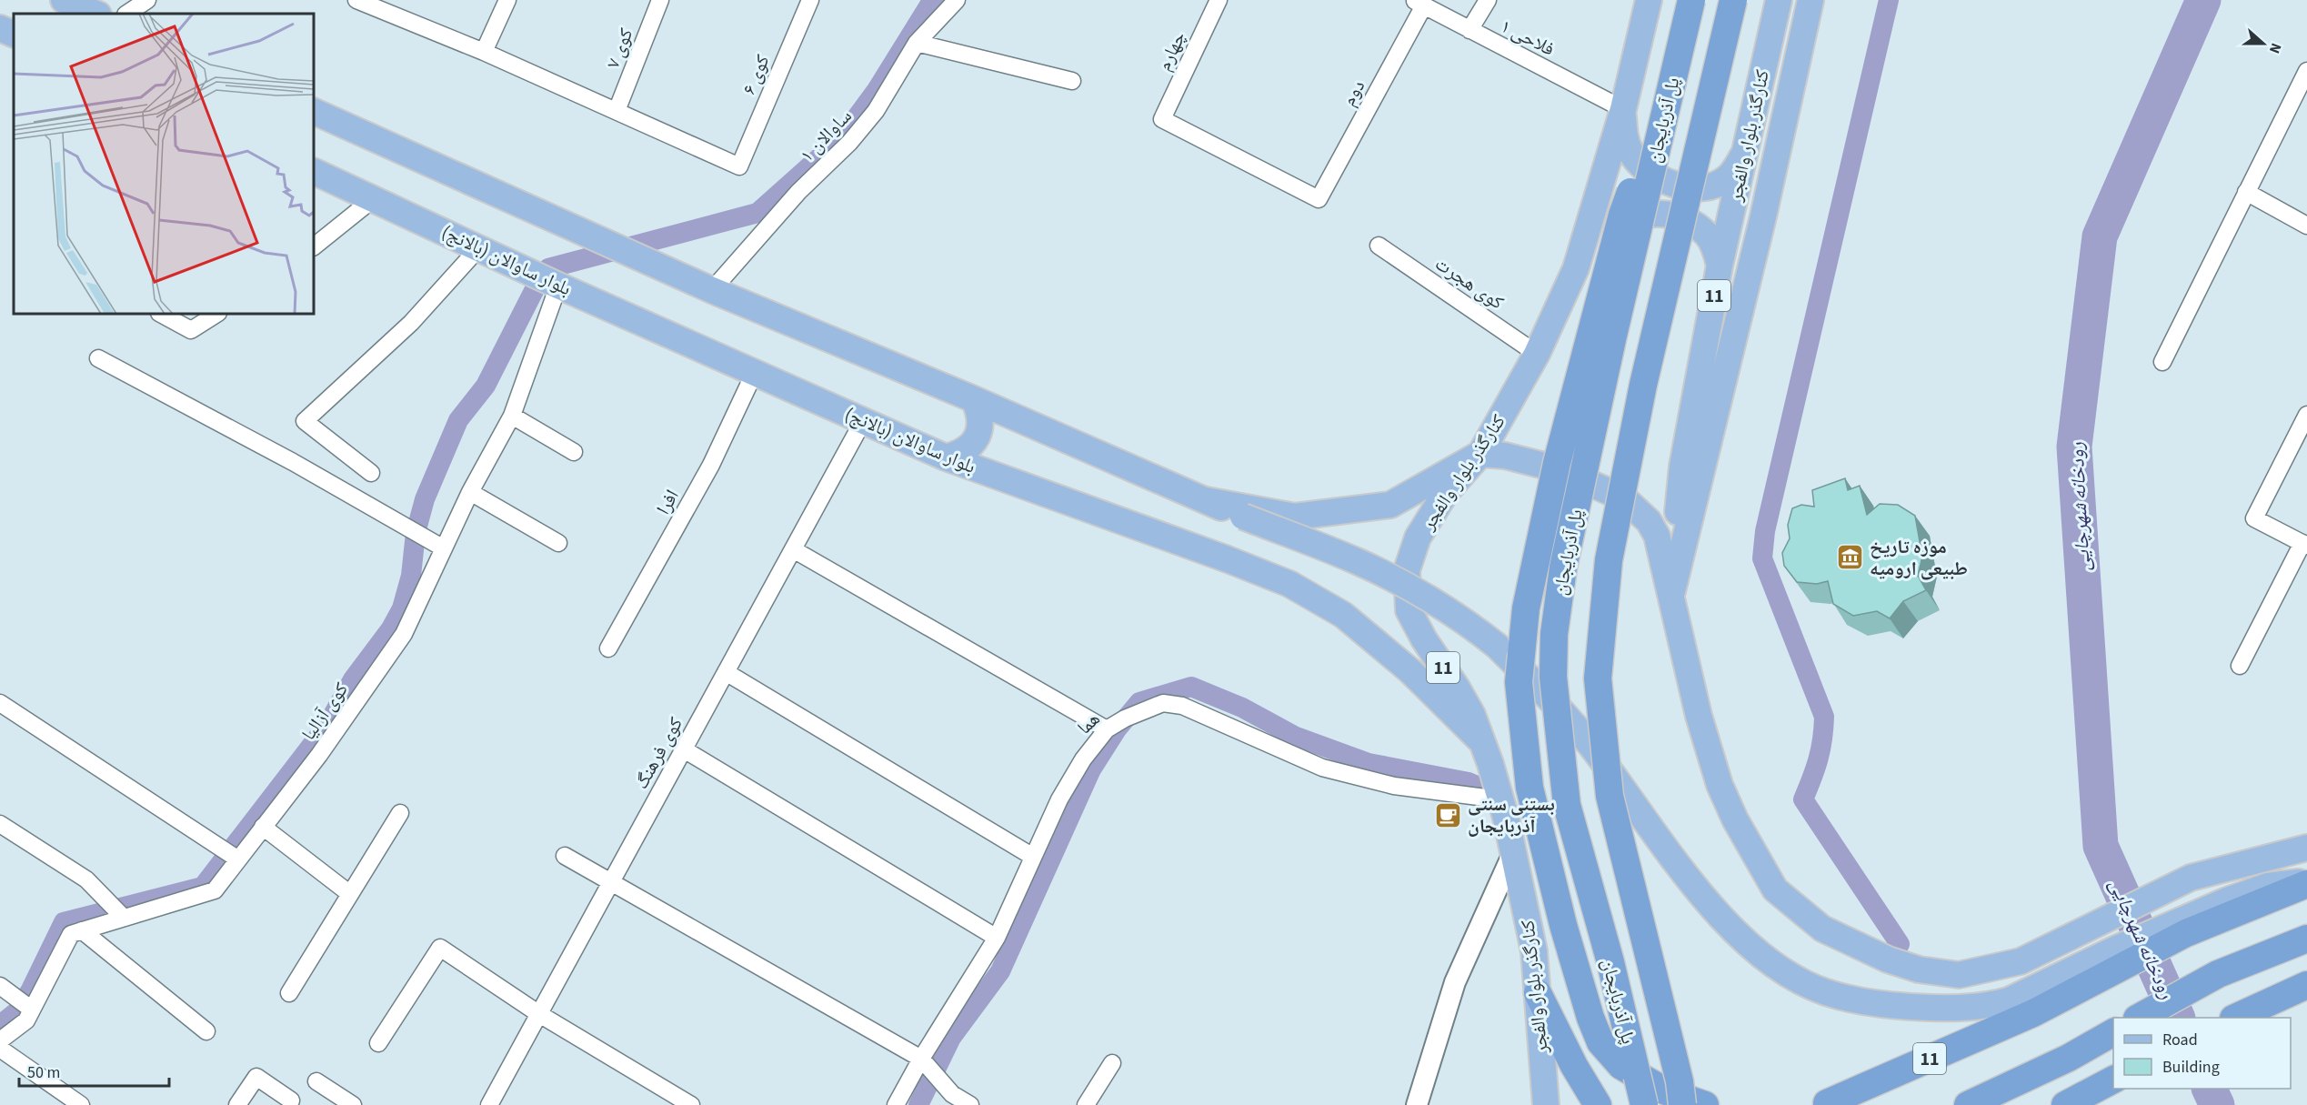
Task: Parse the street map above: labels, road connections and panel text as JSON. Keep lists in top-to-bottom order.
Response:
{
  "streets": {
    "highway": ["پل آذربایجان", "11"],
    "main road": ["کنارگذر بلوار والفجر", "بلوار ساوالان (بالانج)"],
    "street": [
      "فلاحی ۱",
      "کوی ۷",
      "چهارم",
      "کوی ۶",
      "دوم",
      "ساوالان ۱",
      "کوی هجرت",
      "افرا",
      "کوی آزالیا",
      "هما",
      "کوی فرهنگ"
    ]
  },
  "crossings": [
    ["فلاحی ۱", "دوم"],
    ["فلاحی ۱", "کنارگذر بلوار والفجر"],
    ["کوی ۷", "کوی ۶"],
    ["چهارم", "دوم"],
    ["کنارگذر بلوار والفجر", "بلوار ساوالان (بالانج)"],
    ["کنارگذر بلوار والفجر", "کوی هجرت"],
    ["کنارگذر بلوار والفجر", "11"],
    ["کنارگذر بلوار والفجر", "هما"],
    ["بلوار ساوالان (بالانج)", "افرا"],
    ["بلوار ساوالان (بالانج)", "کوی آزالیا"],
    ["بلوار ساوالان (بالانج)", "کوی فرهنگ"]
  ],
  "water": ["رودخانه شهرچایی"],
  "places": {
    "museum": ["موزه تاریخ طبیعی ارومیه"],
    "cafe": ["بستنی سنتی آذربایجان"]
  },
  "legend": ["Road", "Building"],
  "scale_bar": "50 m",
  "north": "right"
}
